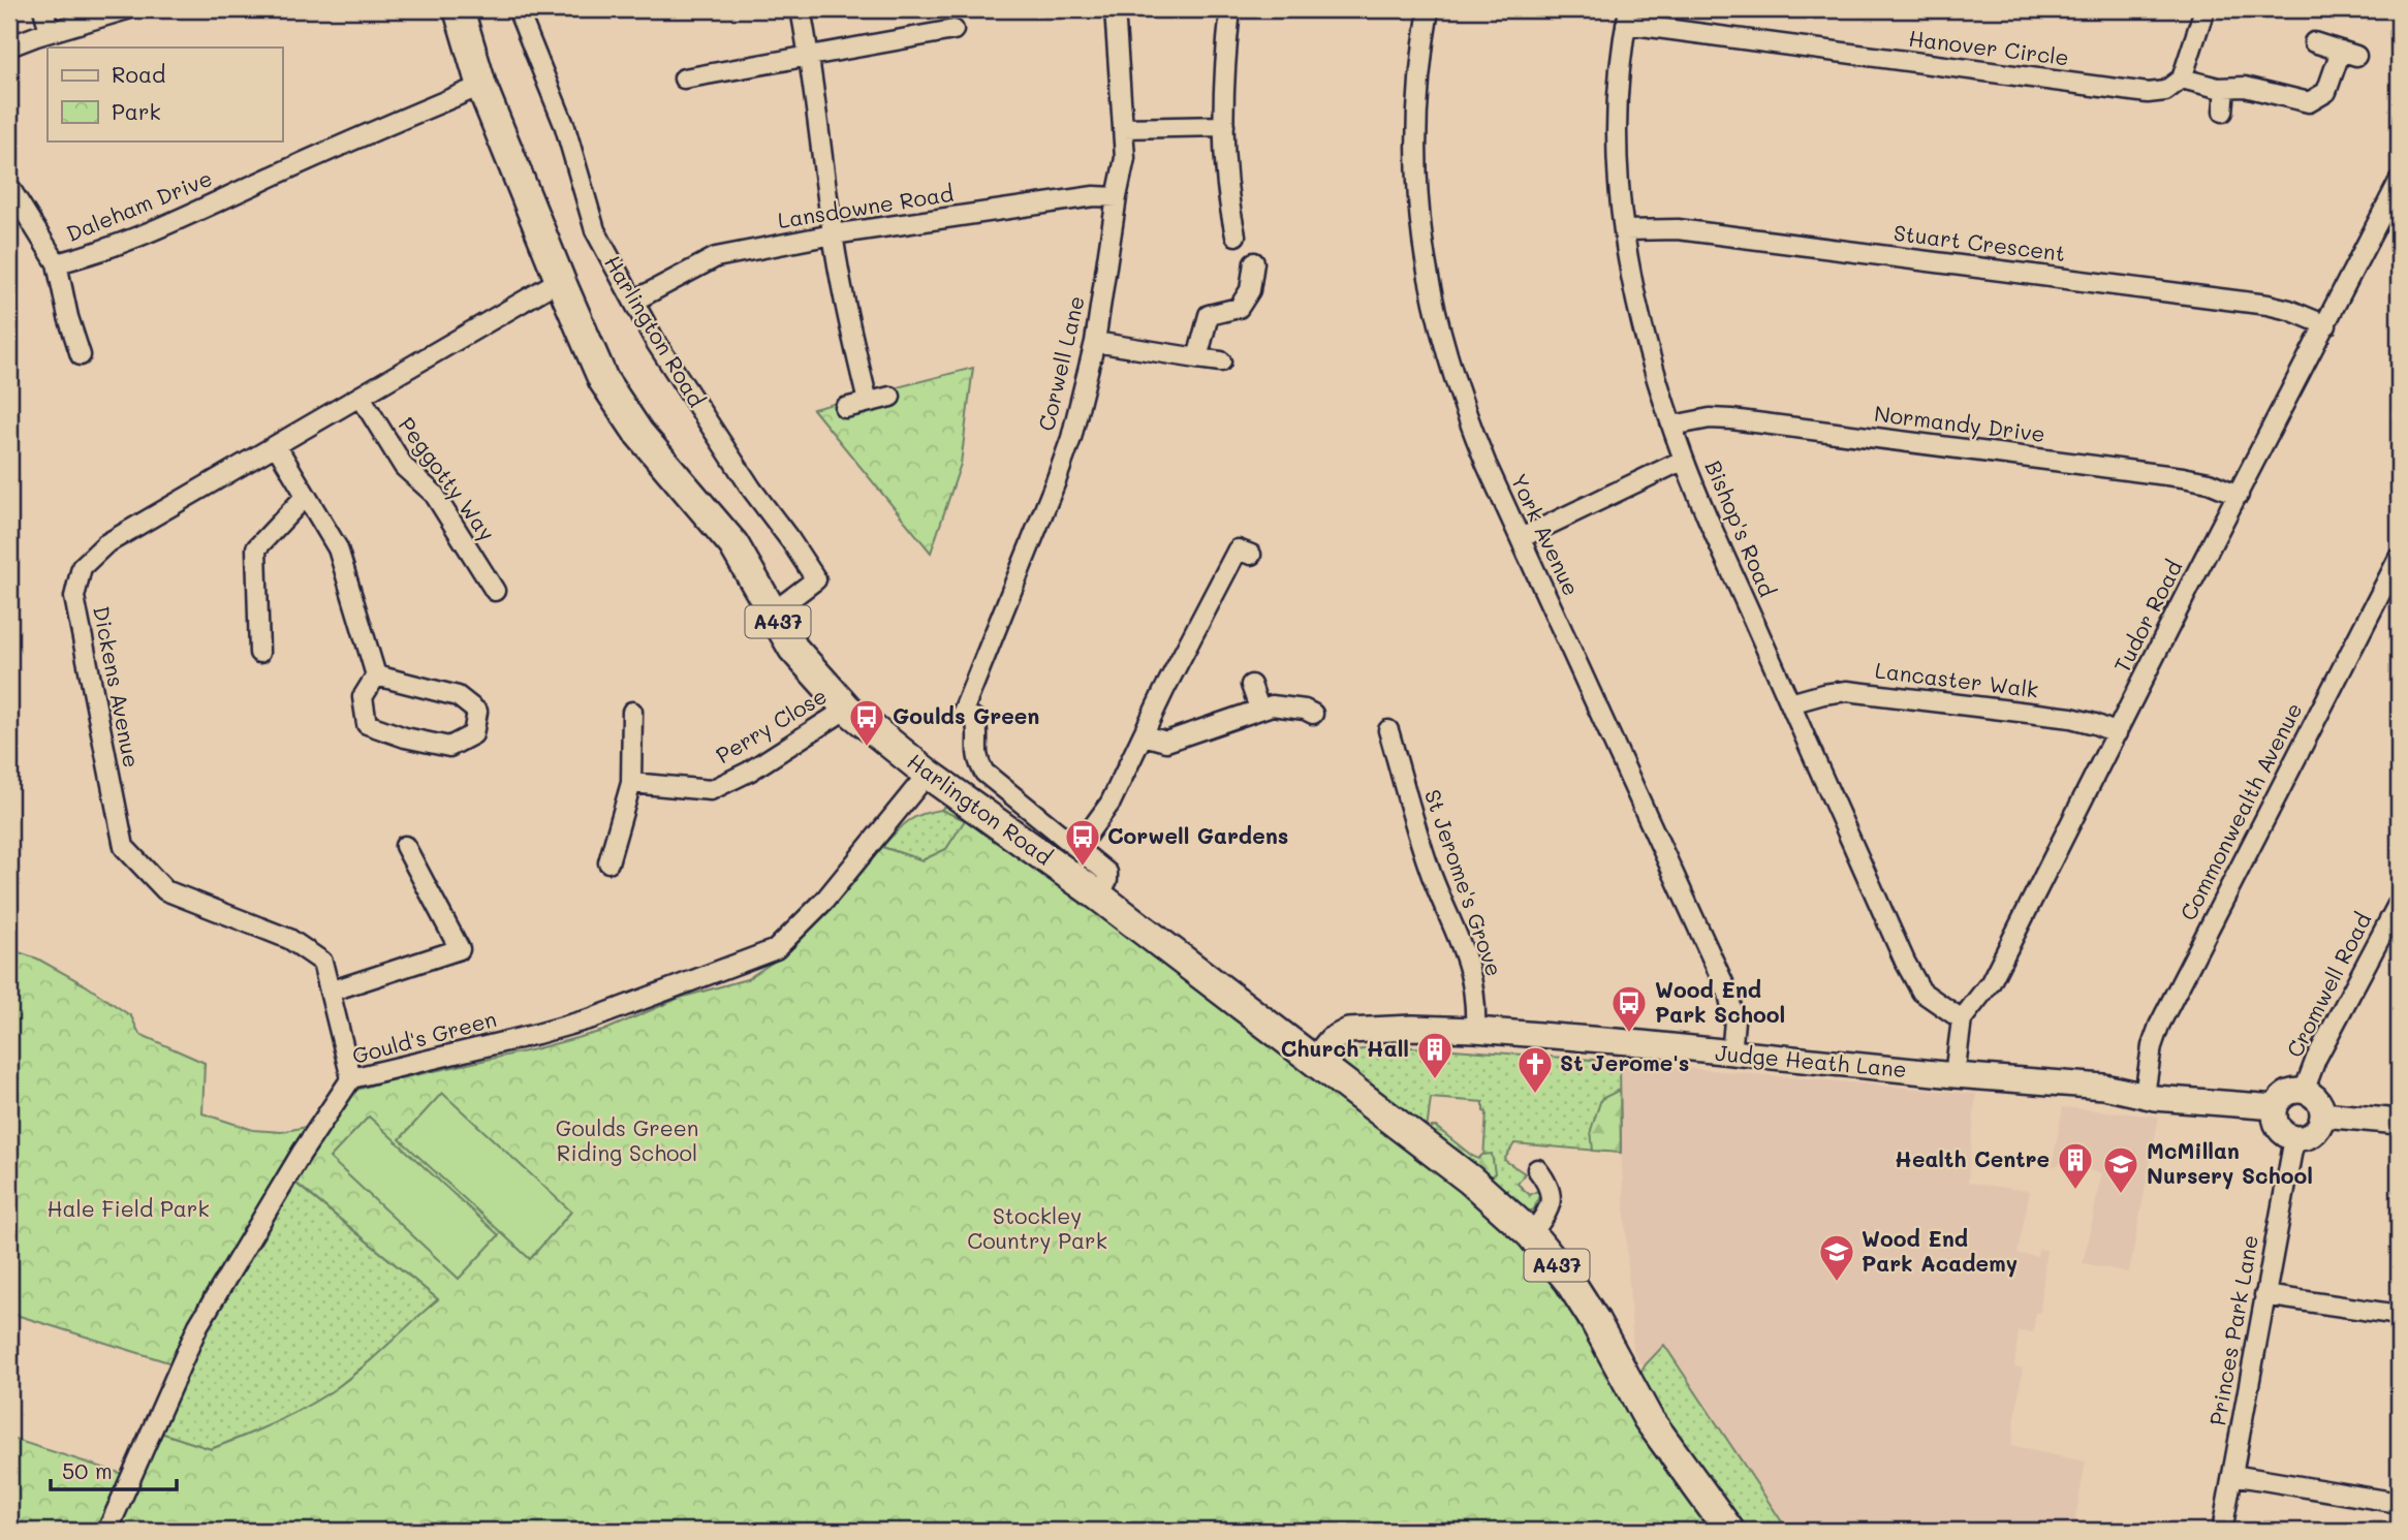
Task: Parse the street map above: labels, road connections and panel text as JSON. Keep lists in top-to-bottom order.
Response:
{
  "streets": {
    "main road": ["Harlington Road", "A437"],
    "street": [
      "Hanover Circle",
      "Daleham Drive",
      "Lansdowne Road",
      "Stuart Crescent",
      "Corwell Lane",
      "Normandy Drive",
      "Peggotty Way",
      "Bishop's Road",
      "York Avenue",
      "Tudor Road",
      "Lancaster Walk",
      "Dickens Avenue",
      "Perry Close",
      "Commonwealth Avenue",
      "St Jerome's Grove",
      "Cromwell Road",
      "Gould's Green",
      "Judge Heath Lane",
      "Princes Park Lane"
    ]
  },
  "crossings": [
    ["Hanover Circle", "Bishop's Road"],
    ["Daleham Drive", "Harlington Road"],
    ["Lansdowne Road", "Harlington Road"],
    ["Lansdowne Road", "Corwell Lane"],
    ["Stuart Crescent", "Bishop's Road"],
    ["Stuart Crescent", "Tudor Road"],
    ["Harlington Road", "A437"],
    ["Harlington Road", "Dickens Avenue"],
    ["Harlington Road", "Perry Close"],
    ["Harlington Road", "Gould's Green"],
    ["Harlington Road", "Judge Heath Lane"],
    ["Normandy Drive", "Bishop's Road"],
    ["Normandy Drive", "Tudor Road"],
    ["Peggotty Way", "Dickens Avenue"],
    ["Bishop's Road", "Tudor Road"],
    ["Bishop's Road", "Lancaster Walk"],
    ["York Avenue", "Judge Heath Lane"],
    ["Tudor Road", "Lancaster Walk"],
    ["A437", "Judge Heath Lane"],
    ["Dickens Avenue", "Gould's Green"],
    ["Commonwealth Avenue", "Judge Heath Lane"],
    ["St Jerome's Grove", "Judge Heath Lane"],
    ["Cromwell Road", "Judge Heath Lane"],
    ["Cromwell Road", "Princes Park Lane"],
    ["Judge Heath Lane", "Princes Park Lane"]
  ],
  "parks": ["Goulds Green Riding School", "Hale Field Park", "Stockley Country Park"],
  "places": {
    "bus stop": ["Goulds Green", "Corwell Gardens", "Wood End Park School"],
    "building": ["Church Hall", "Health Centre"],
    "church": ["St Jerome's"],
    "school or university": ["McMillan Nursery School", "Wood End Park Academy"]
  },
  "legend": ["Road", "Park"],
  "scale_bar": "50 m"
}
